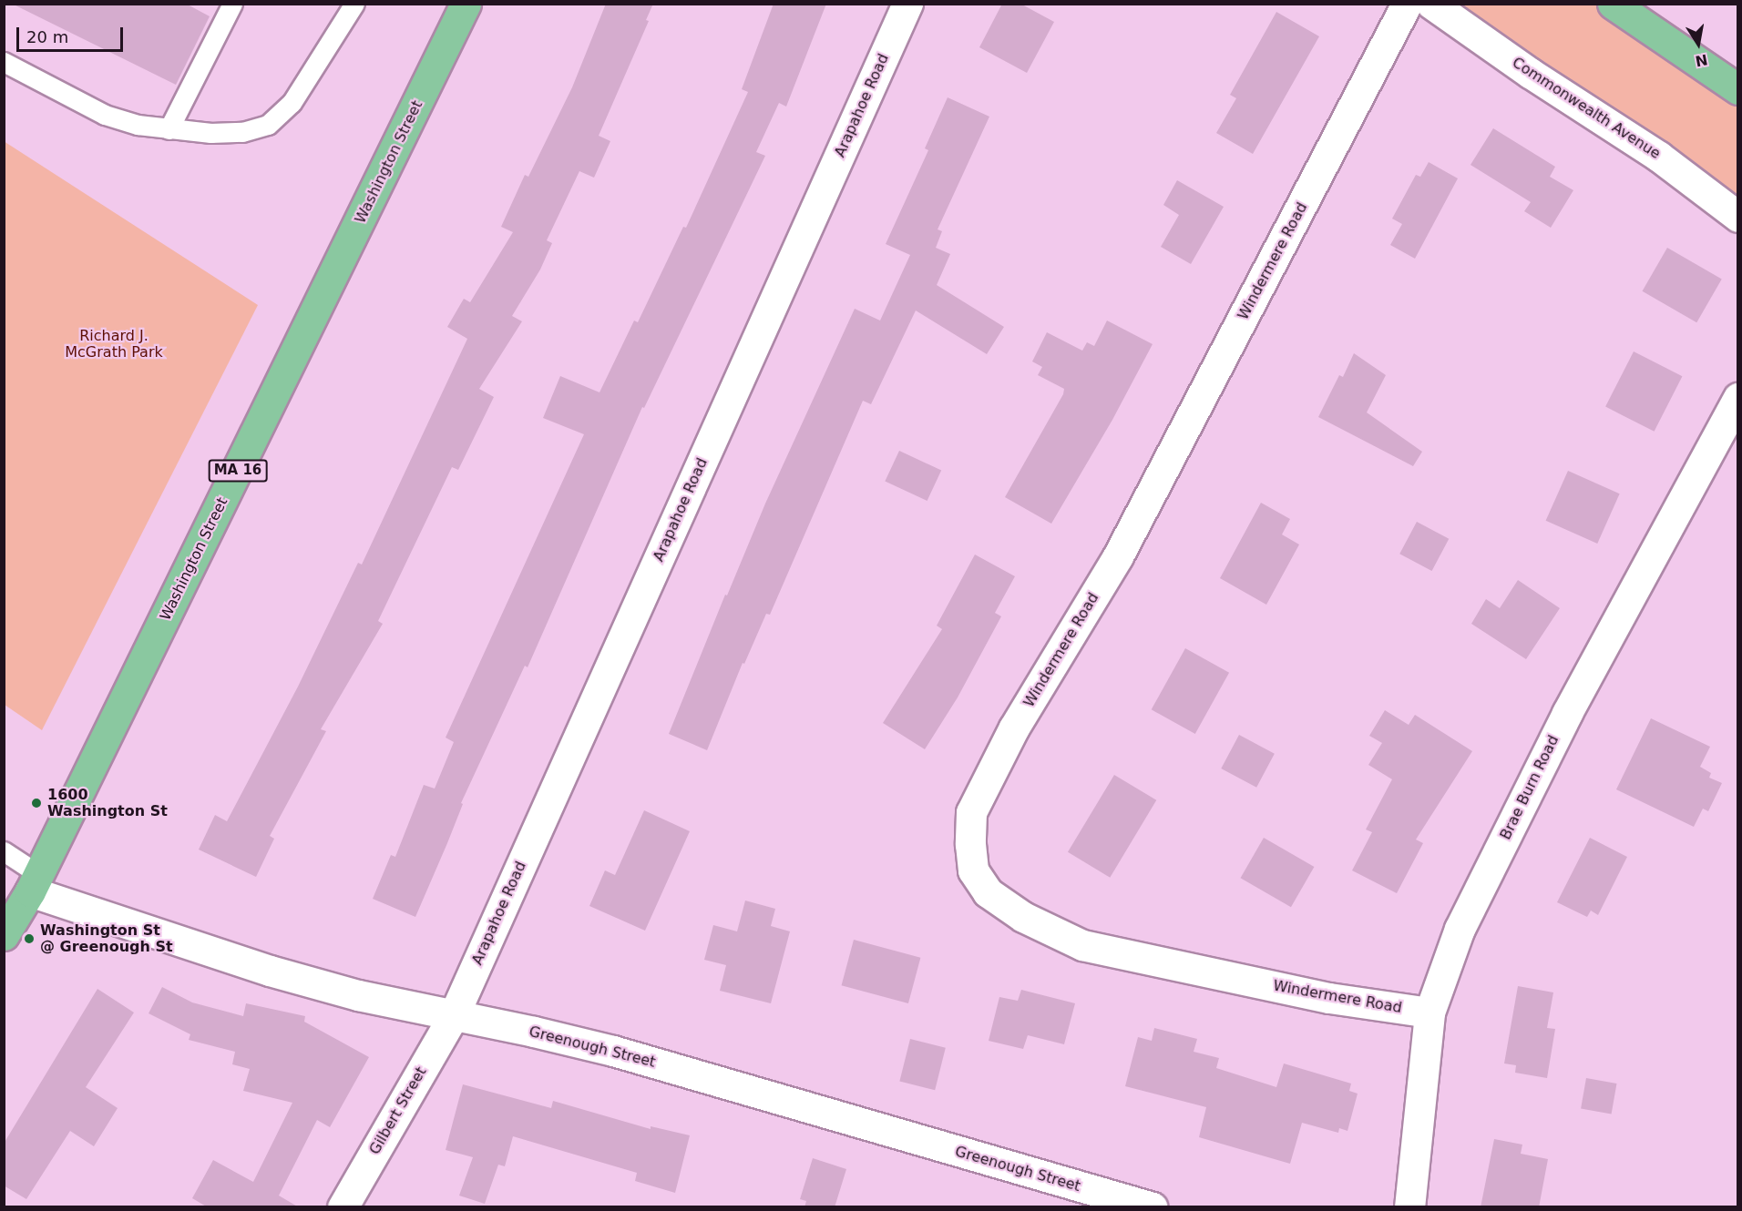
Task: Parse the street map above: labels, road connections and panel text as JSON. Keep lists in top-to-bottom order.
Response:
{
  "streets": {
    "main road": ["Washington Street", "MA 16"],
    "street": [
      "Arapahoe Road",
      "Commonwealth Avenue",
      "Windermere Road",
      "Brae Burn Road",
      "Greenough Street",
      "Gilbert Street"
    ]
  },
  "crossings": [
    ["Arapahoe Road", "Greenough Street"],
    ["Arapahoe Road", "Gilbert Street"],
    ["Washington Street", "Greenough Street"],
    ["Windermere Road", "Brae Burn Road"],
    ["Greenough Street", "Gilbert Street"]
  ],
  "parks": ["Richard J. McGrath Park"],
  "places": ["1600 Washington St", "Washington St @ Greenough St"],
  "scale_bar": "20 m",
  "north": "bottom"
}
